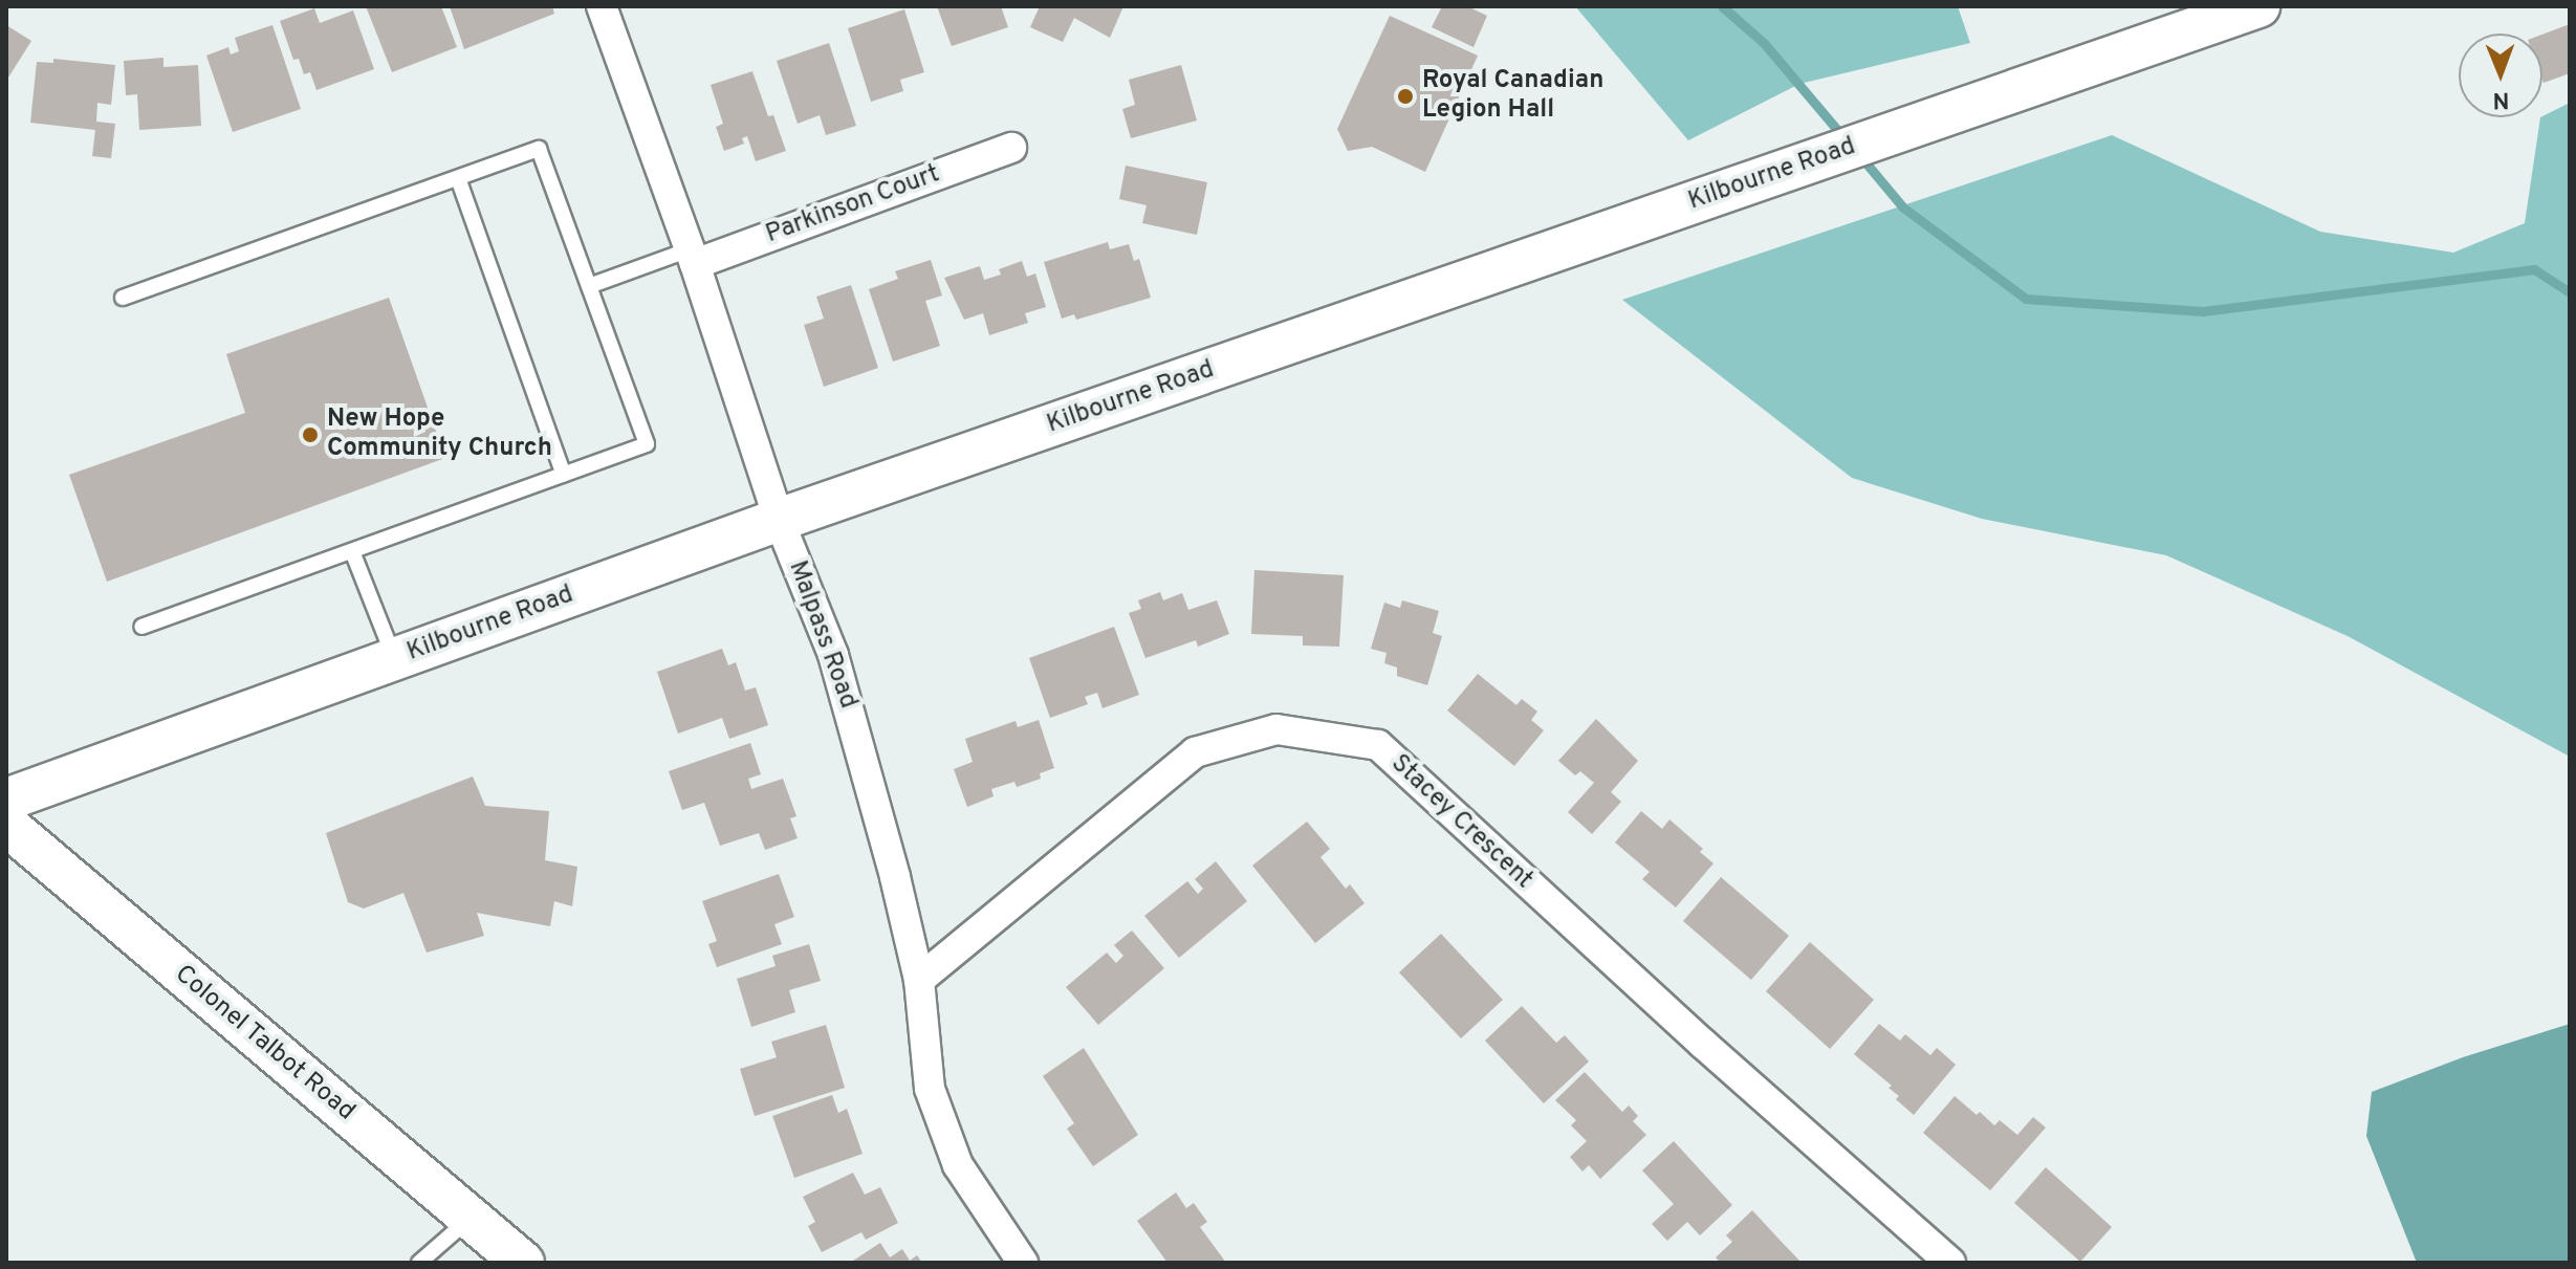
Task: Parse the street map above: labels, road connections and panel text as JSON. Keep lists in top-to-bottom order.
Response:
{
  "streets": {
    "street": [
      "Kilbourne Road",
      "Parkinson Court",
      "Malpass Road",
      "Stacey Crescent",
      "Colonel Talbot Road"
    ]
  },
  "crossings": [
    ["Kilbourne Road", "Malpass Road"],
    ["Parkinson Court", "Malpass Road"],
    ["Malpass Road", "Stacey Crescent"]
  ],
  "places": ["Royal Canadian Legion Hall", "New Hope Community Church"],
  "north": "bottom"
}
